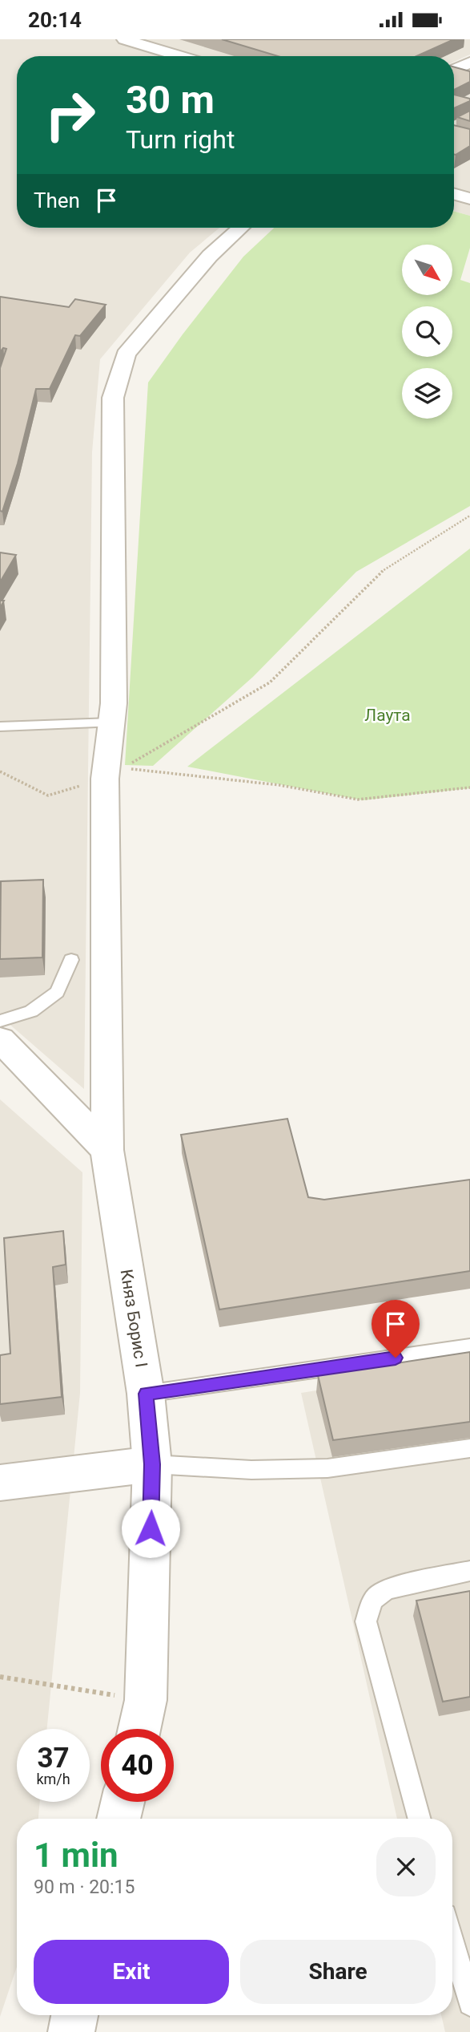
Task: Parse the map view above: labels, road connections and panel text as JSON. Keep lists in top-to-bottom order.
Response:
{
  "streets": {
    "street": ["Княз Борис I"]
  },
  "parks": ["Лаута"],
  "north": "bottom right",
  "page": {
    "status": "20:14",
    "turn": ["30 m", "Turn right"],
    "then": "Then",
    "speed": "37 km/h",
    "limit": "40",
    "heading": ["1 min", "90 m · 20:15"],
    "buttons": ["Exit", "Share"]
  }
}
